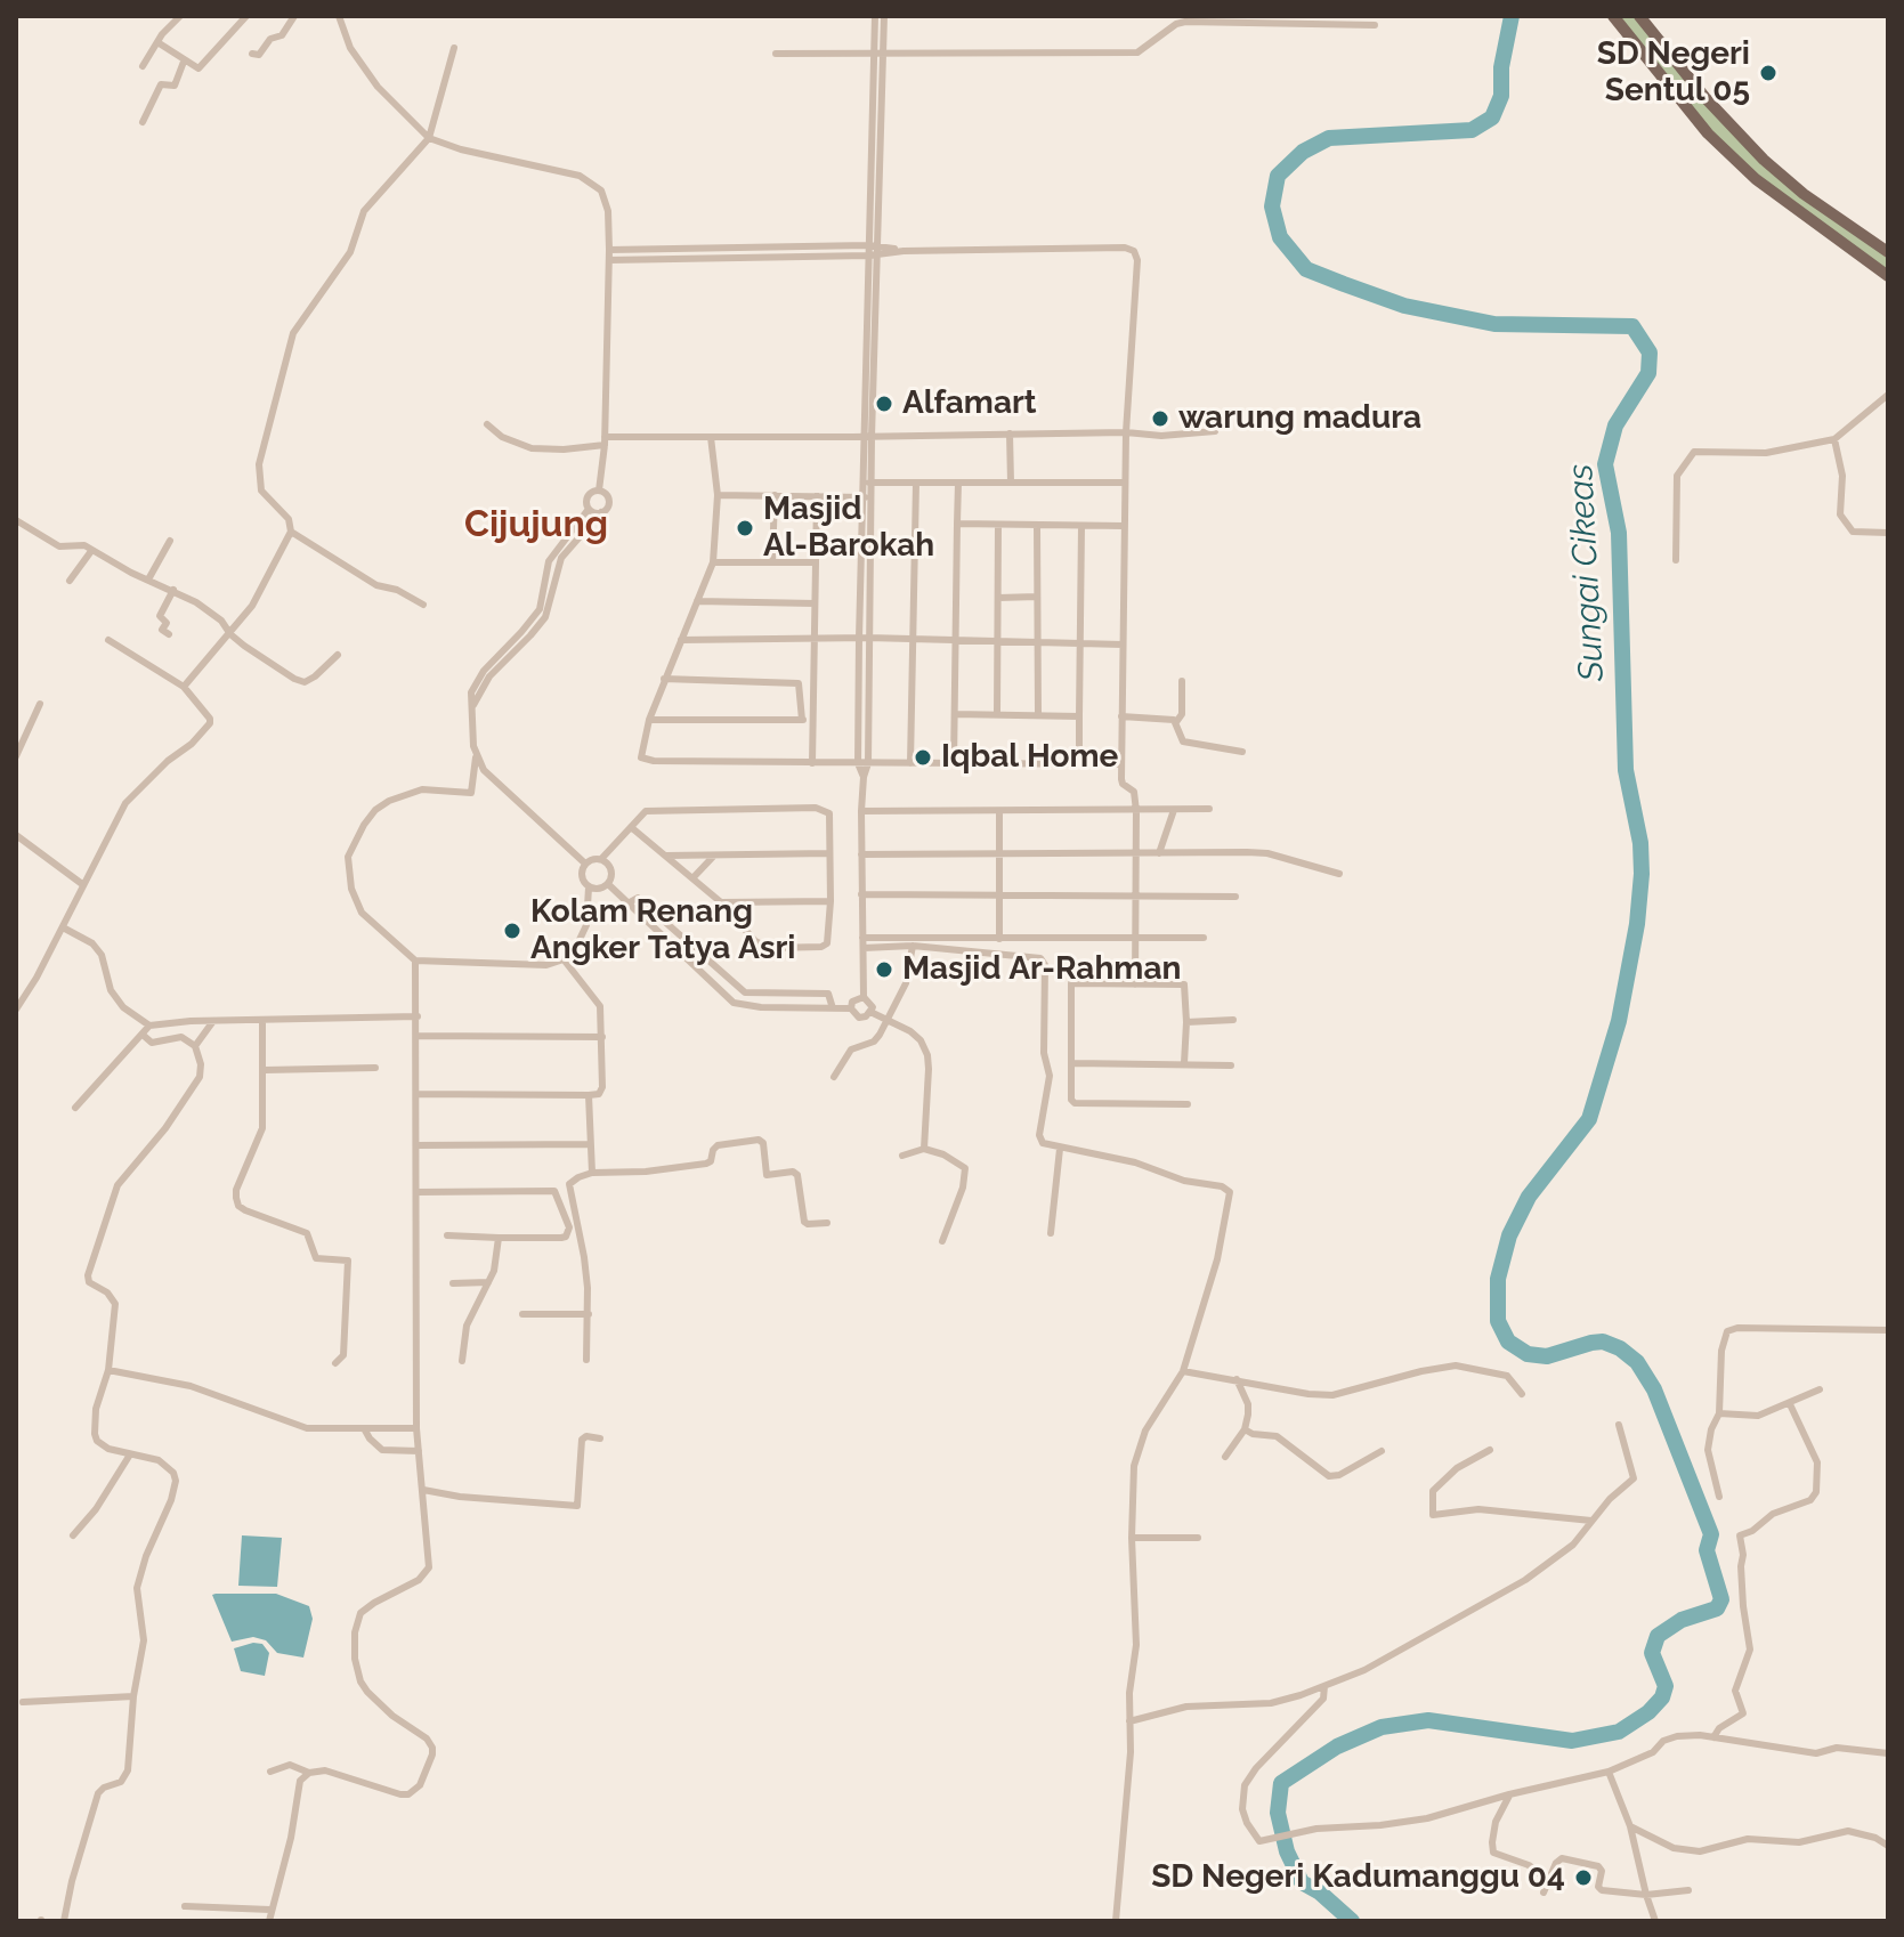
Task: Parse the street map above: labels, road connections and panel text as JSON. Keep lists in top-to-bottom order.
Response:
{
  "districts": ["Cijujung"],
  "water": ["Sungai Cikeas"],
  "places": [
    "SD Negeri Sentul 05",
    "Alfamart",
    "warung madura",
    "Masjid Al-Barokah",
    "Iqbal Home",
    "Kolam Renang Angker Tatya Asri",
    "Masjid Ar-Rahman",
    "SD Negeri Kadumanggu 04"
  ]
}
